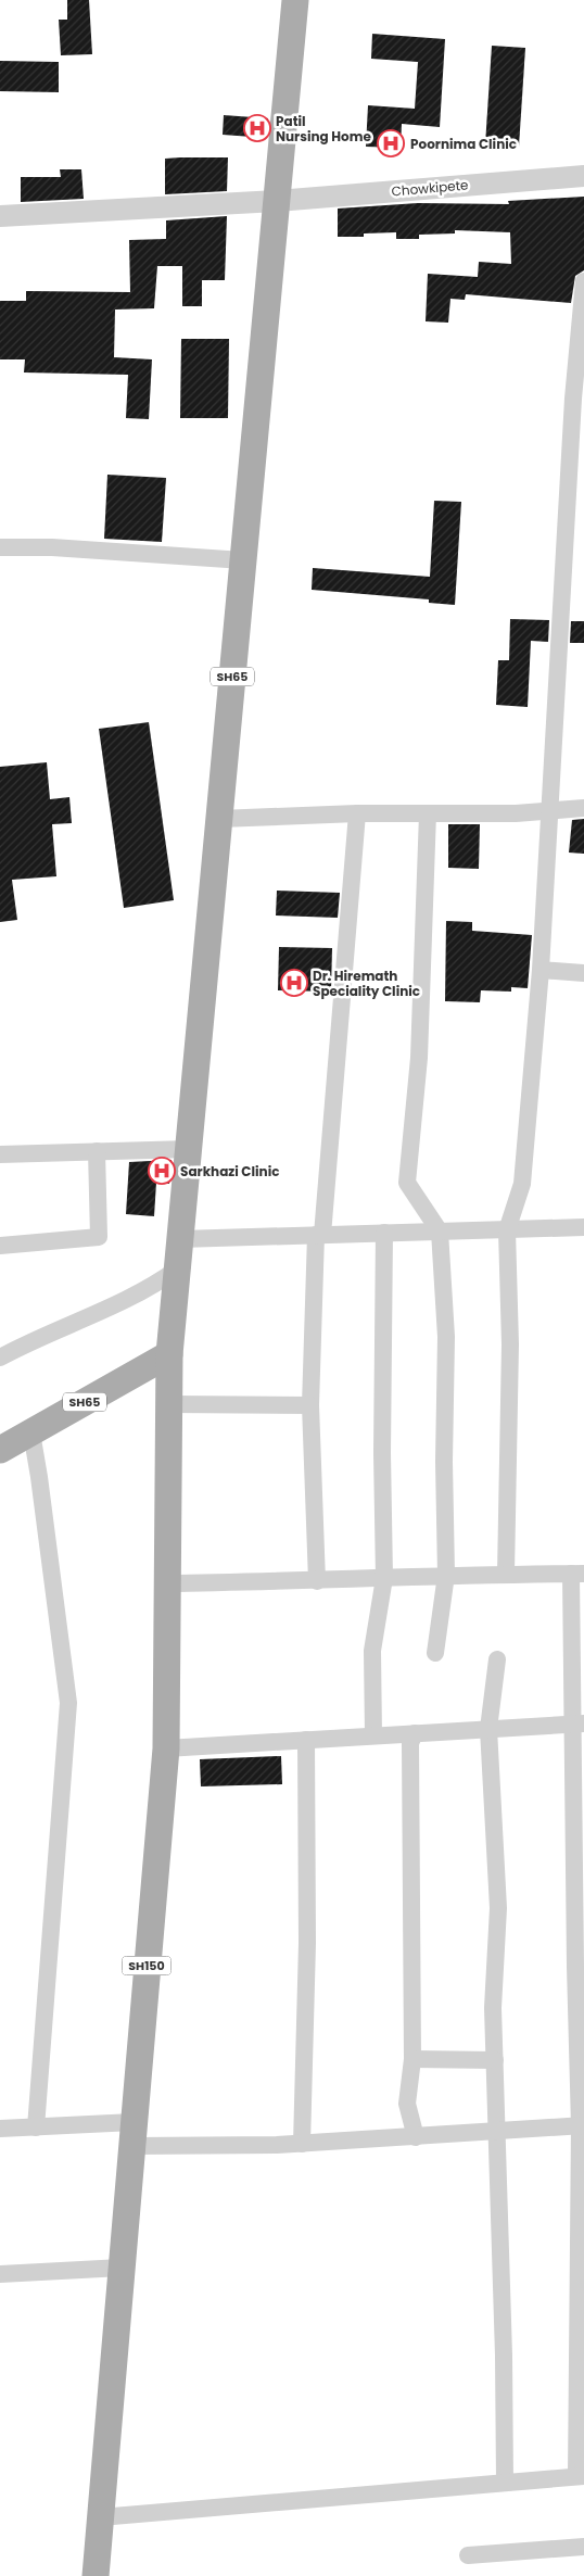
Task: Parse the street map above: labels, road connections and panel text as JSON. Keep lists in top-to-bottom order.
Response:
{
  "streets": {
    "main road": ["SH65", "SH150"],
    "street": ["Chowkipete"]
  },
  "crossings": [
    ["Chowkipete", "SH65"],
    ["SH65", "SH150"]
  ],
  "places": {
    "hospital": [
      "Patil Nursing Home",
      "Poornima Clinic",
      "Dr. Hiremath Speciality Clinic",
      "Sarkhazi Clinic"
    ]
  }
}
